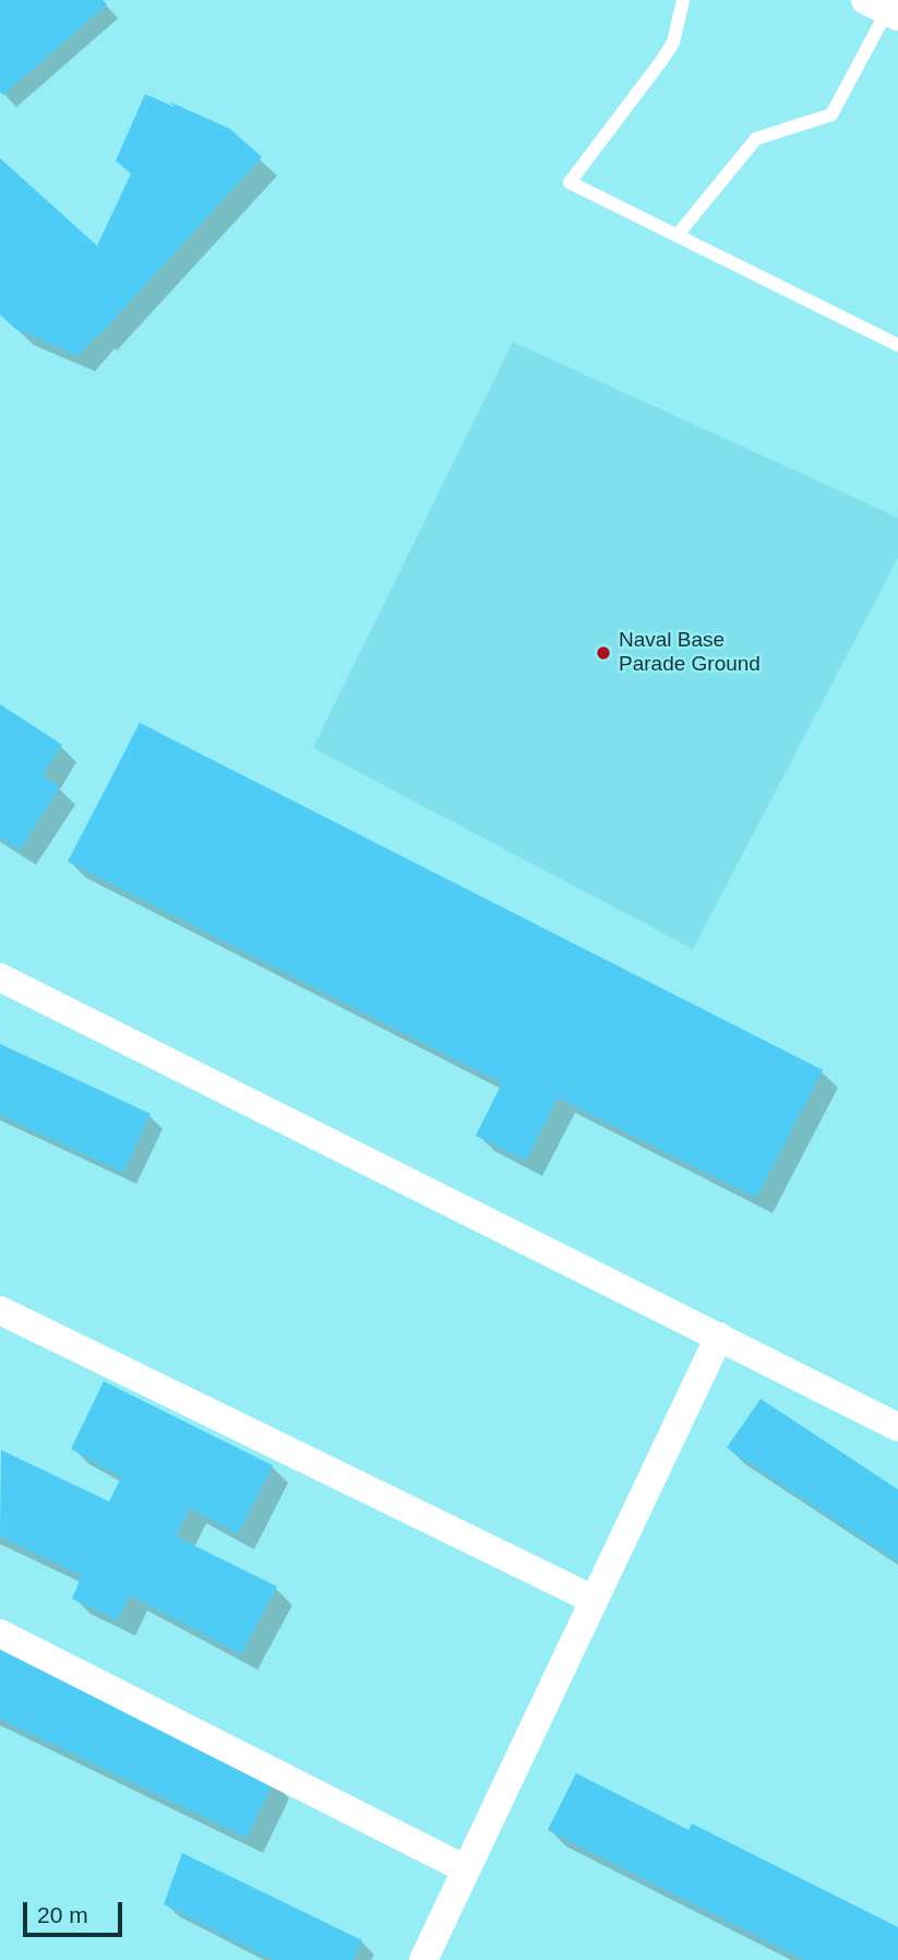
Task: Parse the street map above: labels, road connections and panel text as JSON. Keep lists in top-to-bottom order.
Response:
{
  "places": ["Naval Base Parade Ground"],
  "scale_bar": "20 m"
}
